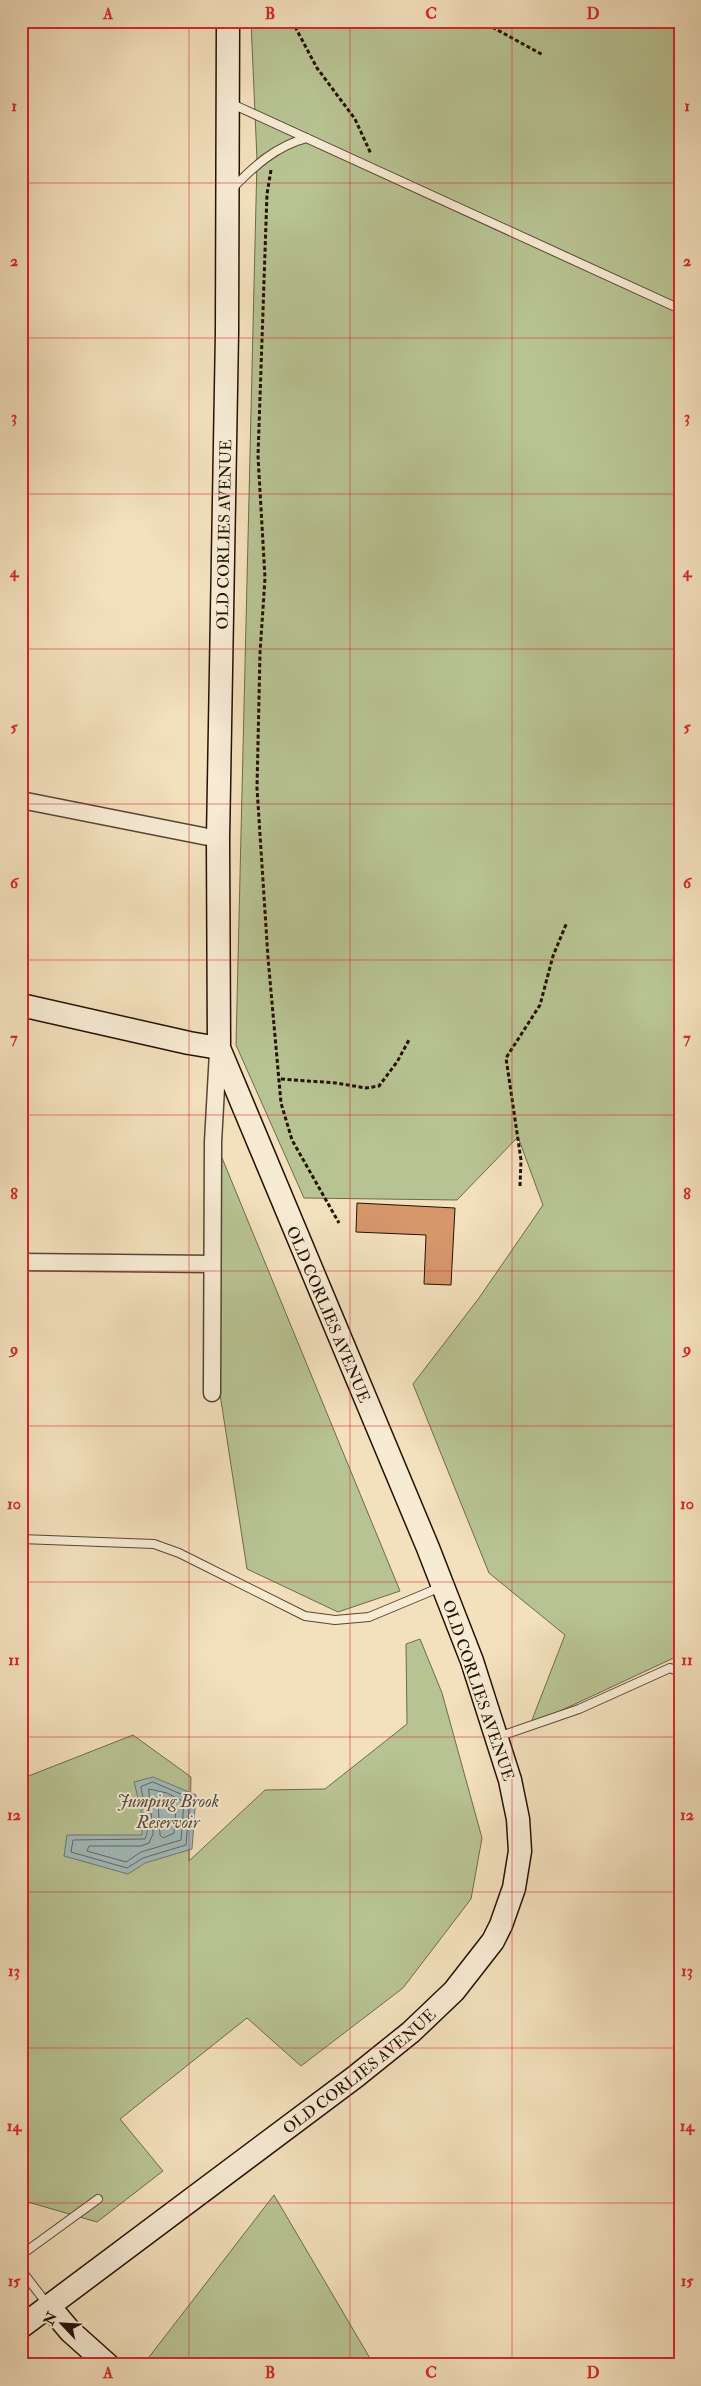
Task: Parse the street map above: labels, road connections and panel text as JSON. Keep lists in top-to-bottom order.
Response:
{
  "streets": {
    "street": ["OLD CORLIES AVENUE"]
  },
  "water": ["Jumping Brook Reservoir"],
  "north": "top left",
  "grid": {
    "columns": [
      "A",
      "B",
      "C",
      "D"
    ],
    "rows": [
      "1",
      "2",
      "3",
      "4",
      "5",
      "6",
      "7",
      "8",
      "9",
      "10",
      "11",
      "12",
      "13",
      "14",
      "15"
    ]
  }
}
